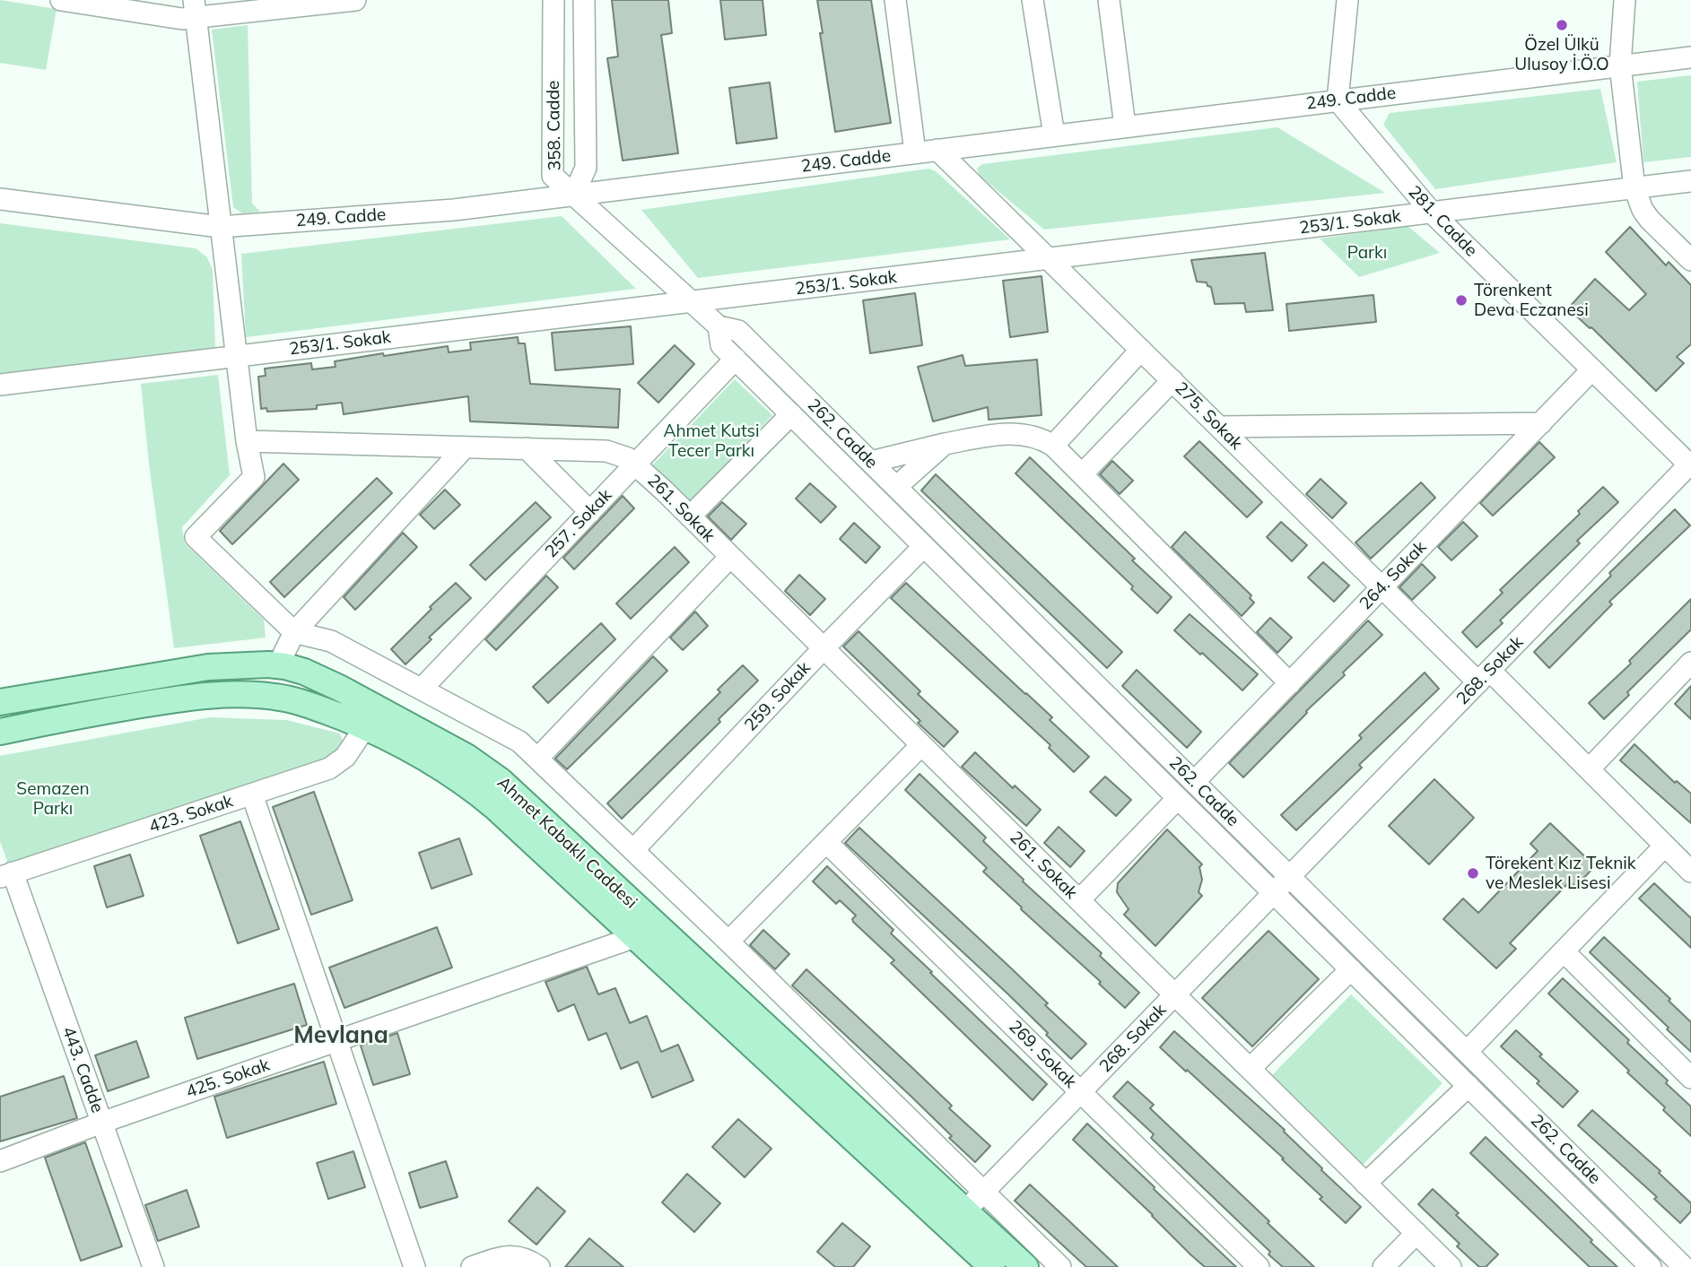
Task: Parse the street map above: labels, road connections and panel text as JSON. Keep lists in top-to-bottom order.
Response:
{
  "streets": {
    "main road": ["Ahmet Kabaklı Caddesi"],
    "street": [
      "249. Cadde",
      "358. Cadde",
      "281. Cadde",
      "253/1. Sokak",
      "275. Sokak",
      "262. Cadde",
      "261. Sokak",
      "257. Sokak",
      "264. Sokak",
      "268. Sokak",
      "259. Sokak",
      "423. Sokak",
      "269. Sokak",
      "443. Cadde",
      "425. Sokak"
    ]
  },
  "crossings": [
    ["249. Cadde", "358. Cadde"],
    ["249. Cadde", "281. Cadde"],
    ["249. Cadde", "275. Sokak"],
    ["249. Cadde", "262. Cadde"],
    ["358. Cadde", "262. Cadde"],
    ["281. Cadde", "253/1. Sokak"],
    ["281. Cadde", "264. Sokak"],
    ["281. Cadde", "268. Sokak"],
    ["253/1. Sokak", "275. Sokak"],
    ["253/1. Sokak", "262. Cadde"],
    ["275. Sokak", "264. Sokak"],
    ["275. Sokak", "268. Sokak"],
    ["262. Cadde", "257. Sokak"],
    ["262. Cadde", "264. Sokak"],
    ["262. Cadde", "268. Sokak"],
    ["262. Cadde", "259. Sokak"],
    ["261. Sokak", "257. Sokak"],
    ["261. Sokak", "268. Sokak"],
    ["261. Sokak", "259. Sokak"],
    ["268. Sokak", "Ahmet Kabaklı Caddesi"],
    ["268. Sokak", "269. Sokak"],
    ["423. Sokak", "Ahmet Kabaklı Caddesi"],
    ["423. Sokak", "443. Cadde"],
    ["Ahmet Kabaklı Caddesi", "425. Sokak"],
    ["443. Cadde", "425. Sokak"]
  ],
  "districts": ["Mevlana"],
  "parks": ["Parkı", "Ahmet Kutsi Tecer Parkı", "Semazen Parkı"],
  "places": ["Özel Ülkü Ulusoy İ.Ö.O", "Törenkent Deva Eczanesi", "Törekent Kız Teknik ve Meslek Lisesi"]
}
